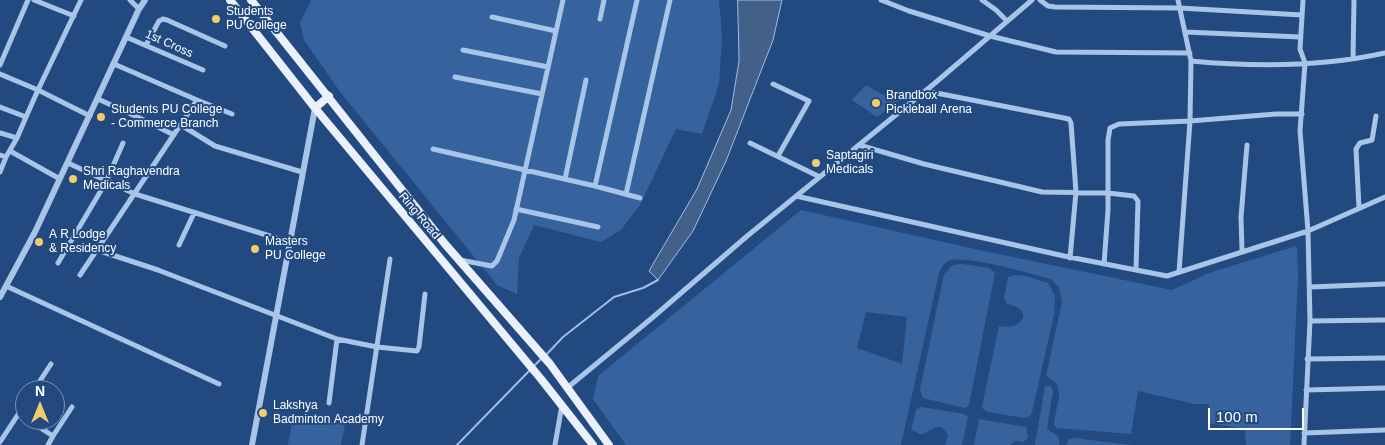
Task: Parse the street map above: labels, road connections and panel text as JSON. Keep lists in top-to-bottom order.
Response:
{
  "streets": {
    "main road": ["Ring Road"],
    "street": ["1st Cross"]
  },
  "places": [
    "Students PU College",
    "Brandbox Pickleball Arena",
    "Students PU College - Commerce Branch",
    "Saptagiri Medicals",
    "Shri Raghavendra Medicals",
    "A R Lodge & Residency",
    "Masters PU College",
    "Lakshya Badminton Academy"
  ],
  "scale_bar": "100 m",
  "north": "top"
}
